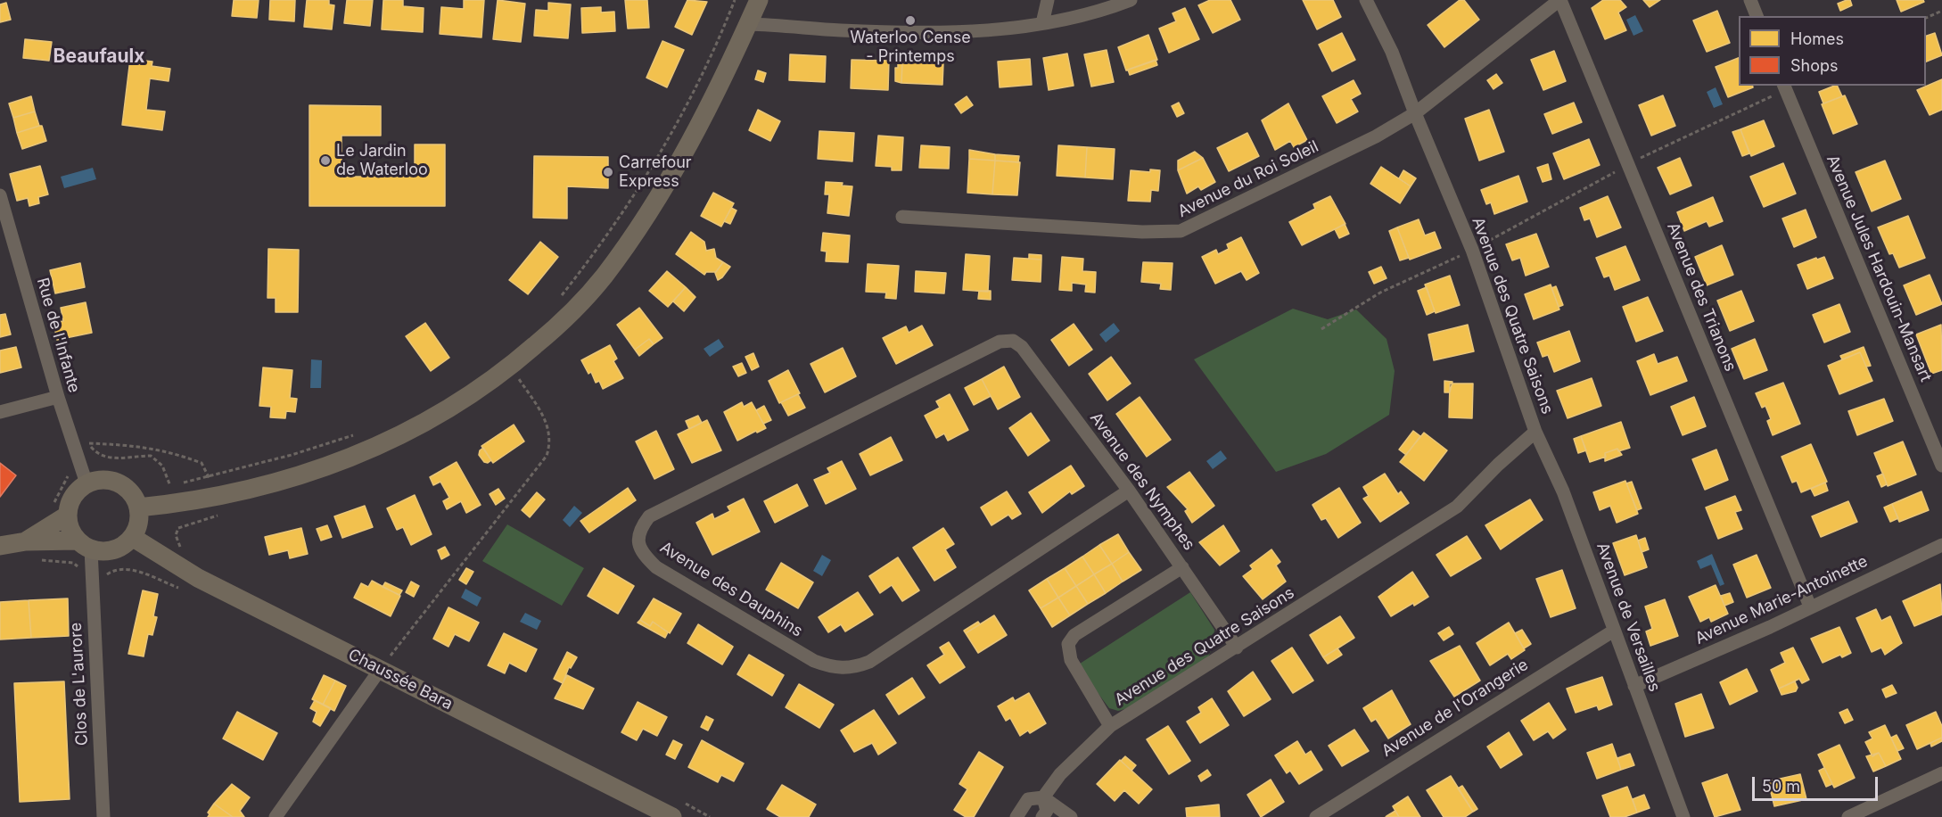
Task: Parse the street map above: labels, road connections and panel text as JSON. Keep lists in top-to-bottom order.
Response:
{
  "streets": {
    "main road": ["Chaussée Bara"],
    "street": [
      "Avenue du Roi Soleil",
      "Avenue Jules Hardouin-Mansart",
      "Avenue des Trianons",
      "Avenue des Quatre Saisons",
      "Rue de l'Infante",
      "Avenue des Nymphes",
      "Avenue des Dauphins",
      "Avenue Marie-Antoinette",
      "Avenue de Versailles",
      "Clos de L'aurore",
      "Avenue de l'Orangerie"
    ]
  },
  "crossings": [
    ["Avenue du Roi Soleil", "Avenue des Trianons"],
    ["Avenue du Roi Soleil", "Avenue des Quatre Saisons"],
    ["Avenue des Trianons", "Avenue Marie-Antoinette"],
    ["Avenue des Quatre Saisons", "Avenue des Nymphes"],
    ["Avenue des Quatre Saisons", "Avenue de Versailles"],
    ["Rue de l'Infante", "Chaussée Bara"],
    ["Rue de l'Infante", "Clos de L'aurore"],
    ["Avenue des Nymphes", "Avenue des Dauphins"],
    ["Avenue Marie-Antoinette", "Avenue de Versailles"],
    ["Avenue de Versailles", "Avenue de l'Orangerie"],
    ["Chaussée Bara", "Clos de L'aurore"]
  ],
  "districts": ["Beaufaulx"],
  "places": ["Waterloo Cense - Printemps", "Le Jardin de Waterloo", "Carrefour Express"],
  "legend": ["Homes", "Shops"],
  "scale_bar": "50 m"
}
